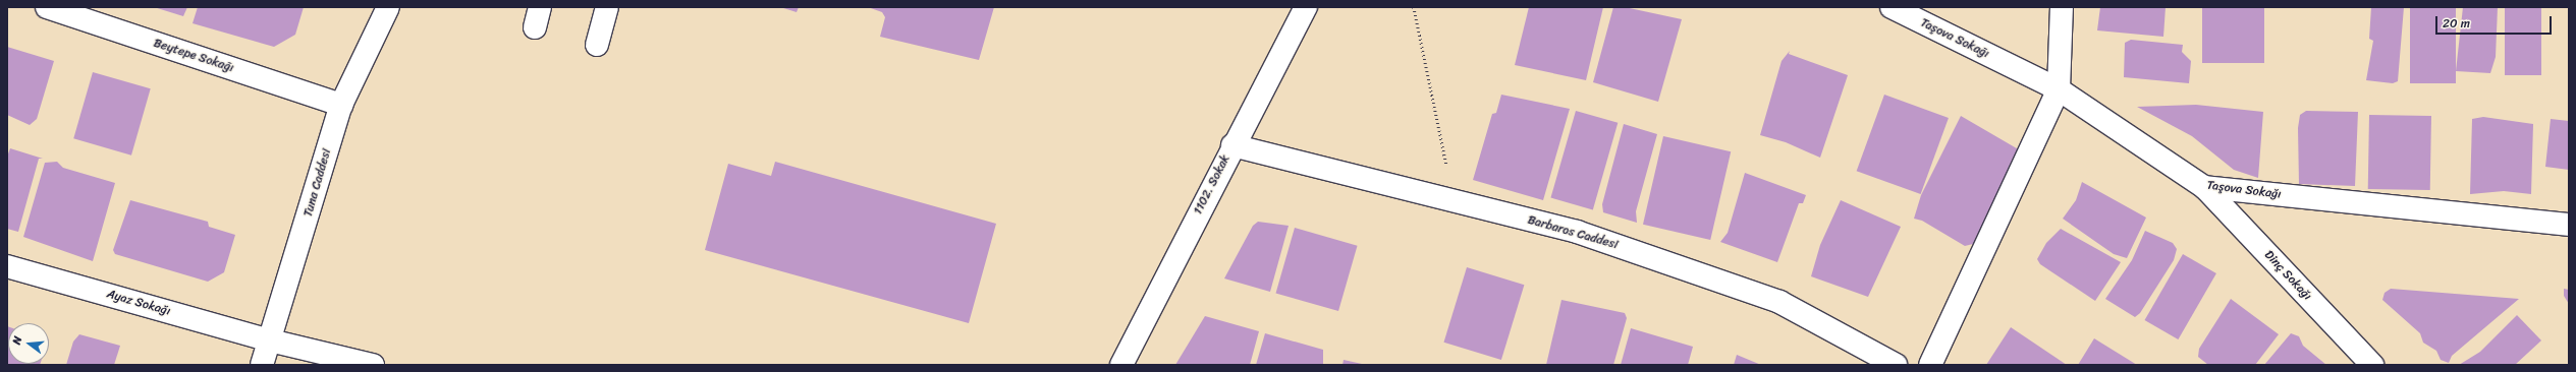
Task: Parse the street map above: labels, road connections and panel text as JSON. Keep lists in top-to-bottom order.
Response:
{
  "streets": {
    "street": [
      "Taşova Sokağı",
      "Beytepe Sokağı",
      "Tuna Caddesi",
      "1102. Sokak",
      "Barbaros Caddesi",
      "Dinç Sokağı",
      "Ayaz Sokağı"
    ]
  },
  "crossings": [
    ["Taşova Sokağı", "Dinç Sokağı"],
    ["Beytepe Sokağı", "Tuna Caddesi"],
    ["Tuna Caddesi", "Ayaz Sokağı"],
    ["1102. Sokak", "Barbaros Caddesi"]
  ],
  "scale_bar": "20 m",
  "north": "left"
}
